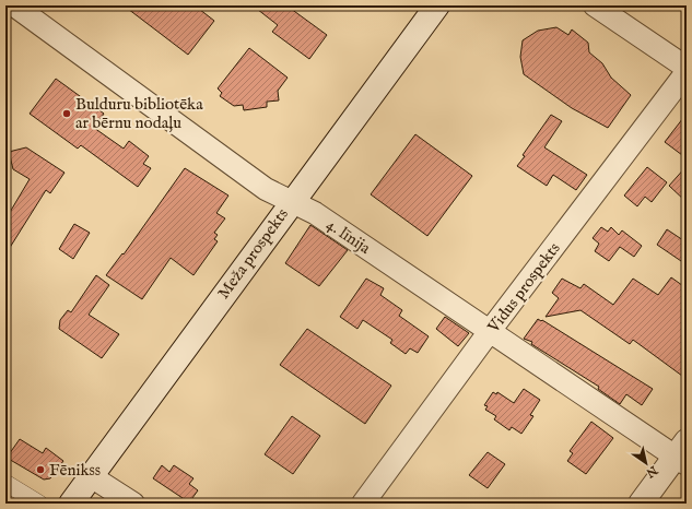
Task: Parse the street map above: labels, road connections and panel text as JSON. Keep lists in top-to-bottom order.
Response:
{
  "streets": {
    "main road": ["Meža prospekts"],
    "street": ["4. līnija", "Vidus prospekts"]
  },
  "crossings": [
    ["4. līnija", "Meža prospekts"],
    ["4. līnija", "Vidus prospekts"]
  ],
  "places": ["Bulduru bibliotēka ar bērnu nodaļu", "Fēnikss"],
  "north": "bottom right"
}
